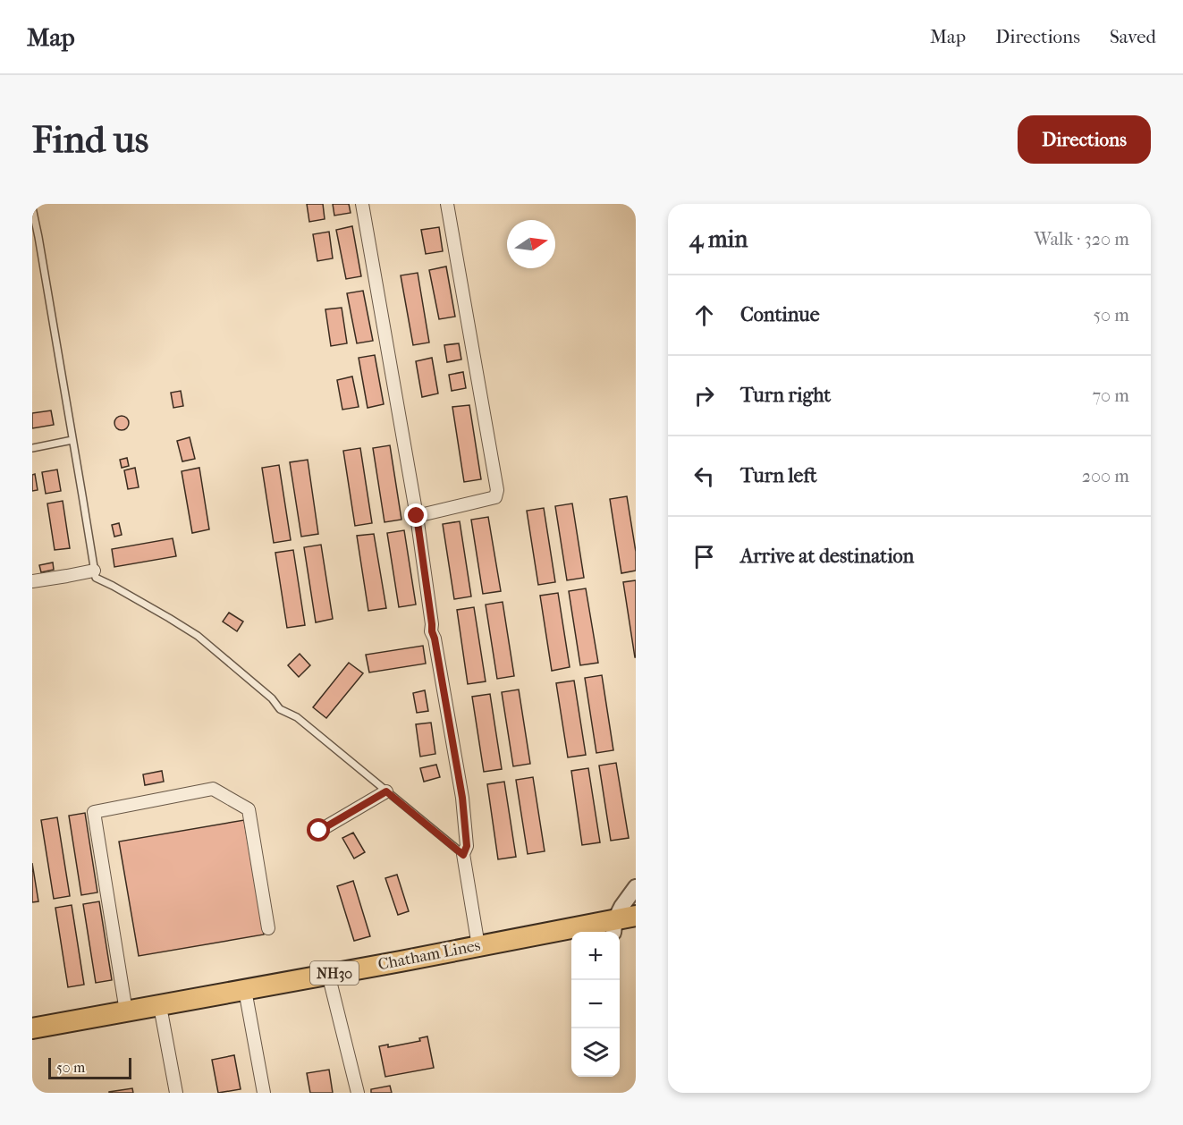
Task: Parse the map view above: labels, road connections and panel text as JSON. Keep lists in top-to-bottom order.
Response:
{
  "streets": {
    "highway": ["Chatham Lines", "NH30"]
  },
  "scale_bar": "50 m",
  "north": "right",
  "page": {
    "header": "Map",
    "nav": ["Map", "Directions", "Saved"],
    "buttons": "Directions",
    "title": "Find us",
    "heading": ["4 min", "Walk · 320 m"],
    "list": [
      ["Continue", "50 m"],
      ["Turn right", "70 m"],
      ["Turn left", "200 m"],
      "Arrive at destination"
    ],
    "map_buttons": ["+", "−"],
    "scale": "50 m"
  }
}
